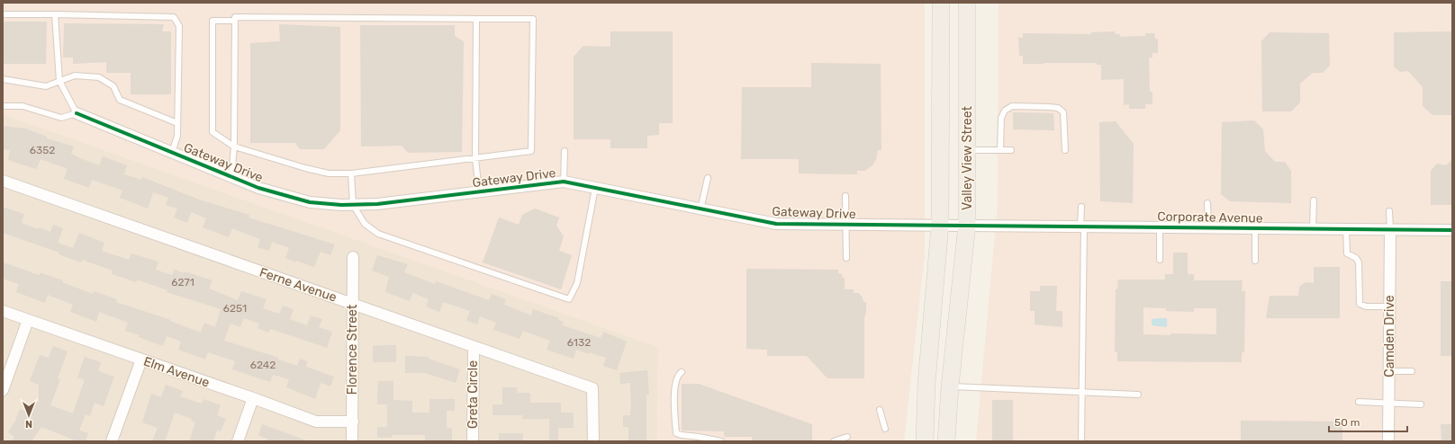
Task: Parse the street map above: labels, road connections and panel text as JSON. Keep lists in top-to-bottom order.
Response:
{
  "streets": {
    "main road": ["Valley View Street"],
    "street": [
      "Gateway Drive",
      "Corporate Avenue",
      "Ferne Avenue",
      "Camden Drive",
      "Florence Street",
      "Elm Avenue",
      "Greta Circle"
    ]
  },
  "crossings": [
    ["Valley View Street", "Gateway Drive"],
    ["Valley View Street", "Corporate Avenue"],
    ["Gateway Drive", "Corporate Avenue"],
    ["Corporate Avenue", "Camden Drive"],
    ["Ferne Avenue", "Florence Street"],
    ["Ferne Avenue", "Greta Circle"],
    ["Florence Street", "Elm Avenue"]
  ],
  "house_numbers": [
    "6352",
    "6271",
    "6251",
    "6132",
    "6242"
  ],
  "scale_bar": "50 m",
  "north": "bottom"
}
